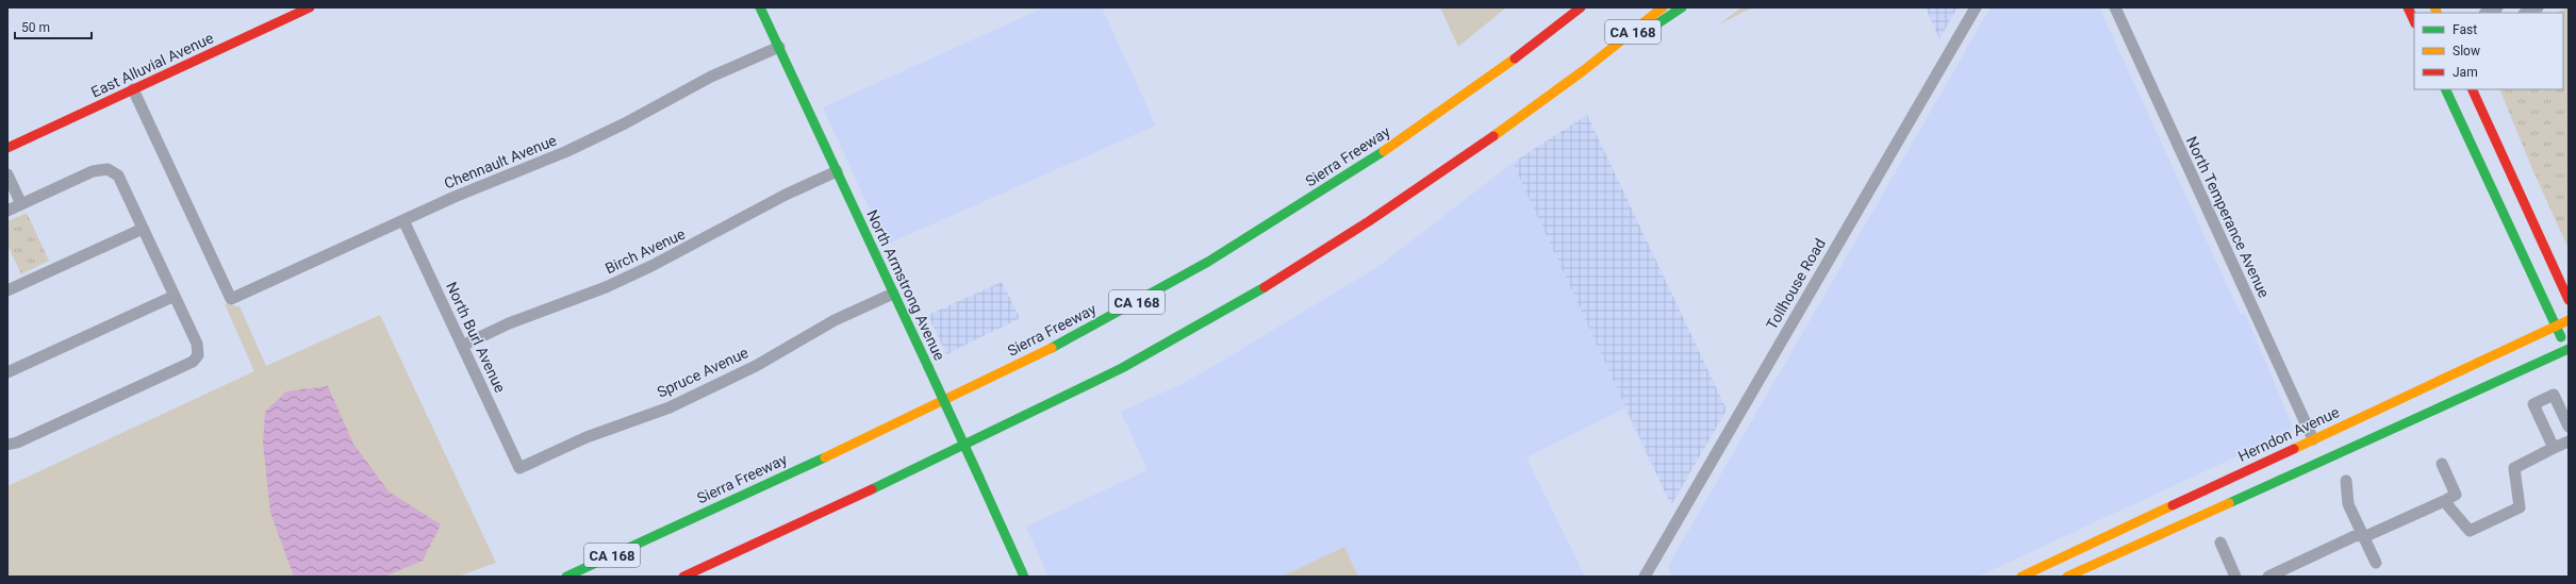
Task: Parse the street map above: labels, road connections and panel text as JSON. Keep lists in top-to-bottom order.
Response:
{
  "streets": {
    "main road": [
      "CA 168",
      "East Alluvial Avenue",
      "Sierra Freeway",
      "North Armstrong Avenue",
      "Herndon Avenue"
    ],
    "street": [
      "Chennault Avenue",
      "North Temperance Avenue",
      "Birch Avenue",
      "Tollhouse Road",
      "North Burl Avenue",
      "Spruce Avenue"
    ]
  },
  "crossings": [
    ["East Alluvial Avenue", "Chennault Avenue"],
    ["Chennault Avenue", "North Armstrong Avenue"],
    ["Chennault Avenue", "North Burl Avenue"],
    ["North Temperance Avenue", "Herndon Avenue"],
    ["Birch Avenue", "North Armstrong Avenue"],
    ["Birch Avenue", "North Burl Avenue"],
    ["North Armstrong Avenue", "Spruce Avenue"],
    ["North Burl Avenue", "Spruce Avenue"]
  ],
  "legend": ["Fast", "Slow", "Jam"],
  "scale_bar": "50 m"
}
